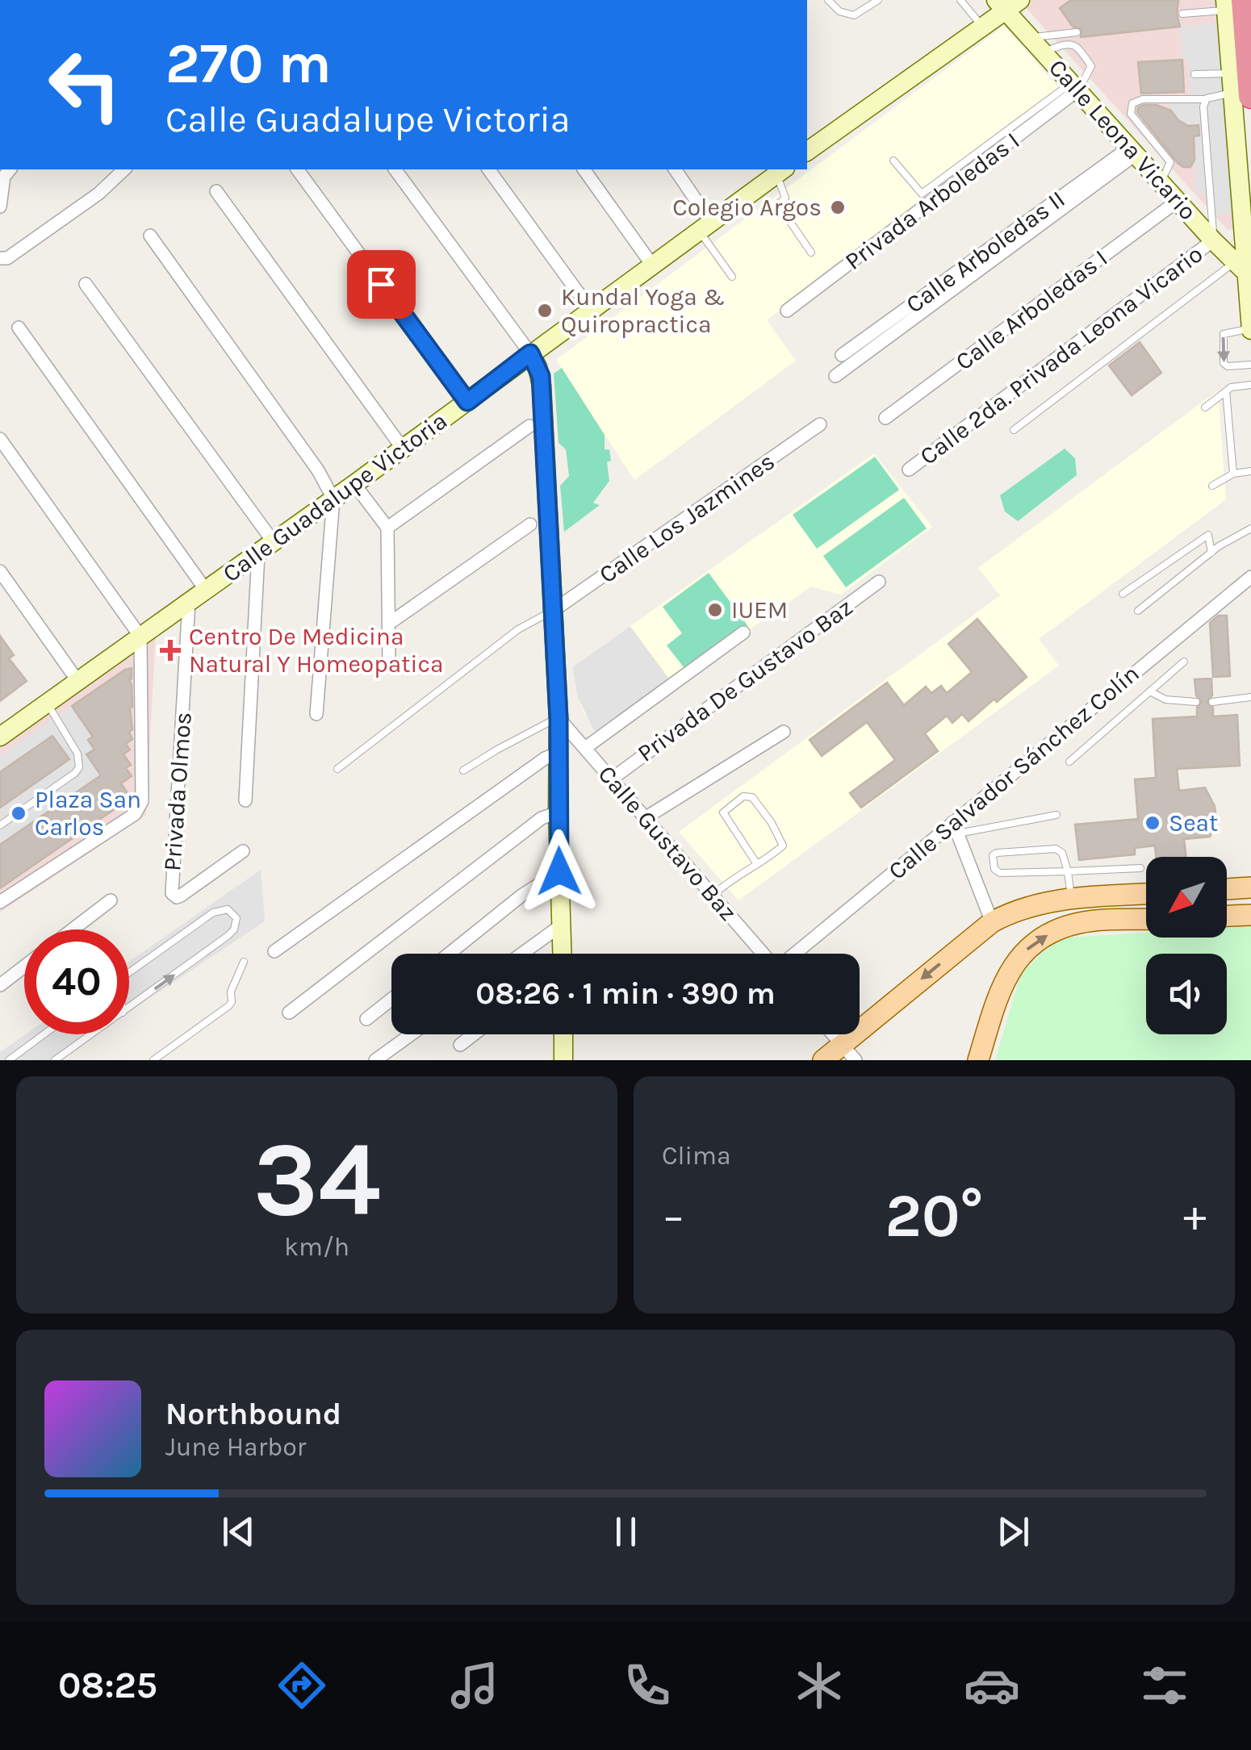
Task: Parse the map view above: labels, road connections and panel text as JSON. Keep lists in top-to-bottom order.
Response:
{
  "streets": {
    "street": [
      "Calle Leona Vicario",
      "Privada Arboledas I",
      "Calle Arboledas II",
      "Calle Arboledas I",
      "Calle 2da. Privada Leona Vicario",
      "Calle Guadalupe Victoria",
      "Calle Los Jazmines",
      "Privada De Gustavo Baz",
      "Calle Salvador Sánchez Colín",
      "Privada Olmos",
      "Calle Gustavo Baz"
    ]
  },
  "crossings": [
    ["Calle Leona Vicario", "Privada Arboledas I"],
    ["Calle Leona Vicario", "Calle Arboledas II"],
    ["Calle Leona Vicario", "Calle Arboledas I"],
    ["Calle Leona Vicario", "Calle 2da. Privada Leona Vicario"],
    ["Calle Guadalupe Victoria", "Privada Olmos"],
    ["Privada De Gustavo Baz", "Calle Gustavo Baz"]
  ],
  "places": {
    "other": [
      "Colegio Argos",
      "Kundal Yoga & Quiropractica",
      "IUEM",
      "Plaza San Carlos",
      "Seat"
    ],
    "health": ["Centro De Medicina Natural Y Homeopatica"]
  },
  "north": "bottom left",
  "page": {
    "turn": ["270 m", "Calle Guadalupe Victoria"],
    "limit": "40",
    "trip": "08:26 · 1 min · 390 m",
    "tile": [
      ["34", "km/h"],
      "Clima"
    ],
    "heat": ["−", "20°", "+"],
    "song": ["Northbound", "June Harbor"],
    "tabs": "08:25"
  }
}
